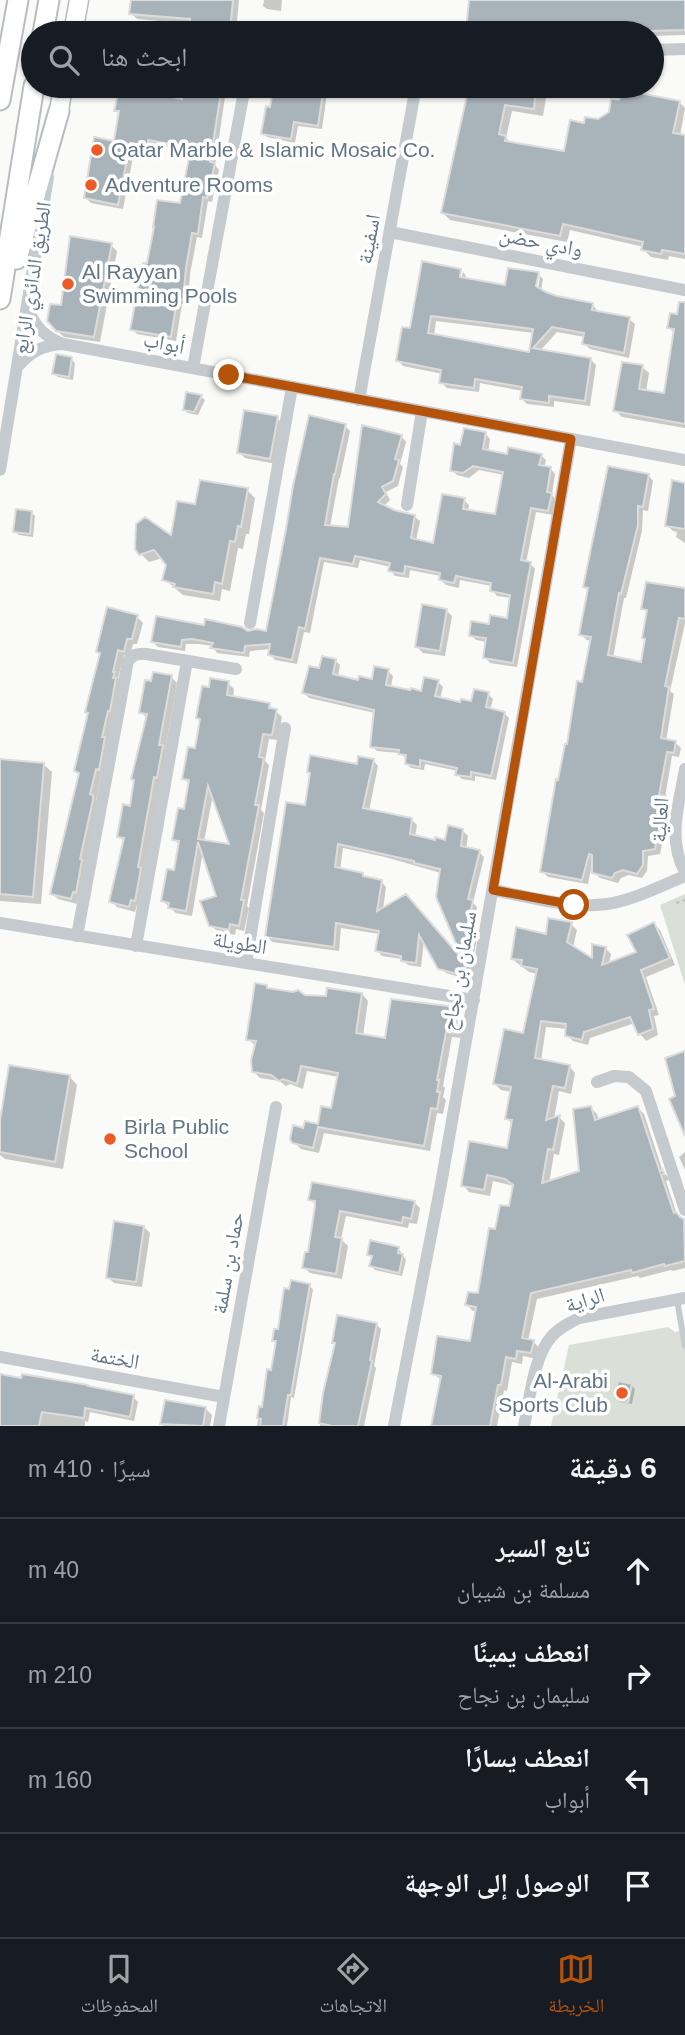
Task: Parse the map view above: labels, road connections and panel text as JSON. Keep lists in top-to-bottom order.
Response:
{
  "streets": {
    "main road": ["الطريق الدائري الرابع"],
    "street": [
      "اسفينة",
      "وادي حضن",
      "أبواب",
      "العالية",
      "الطويلة",
      "سليمان بن نجاح",
      "حماد بن سلمة",
      "الراية",
      "الختمة"
    ]
  },
  "crossings": [
    ["اسفينة", "وادي حضن"],
    ["اسفينة", "أبواب"],
    ["الطريق الدائري الرابع", "أبواب"],
    ["أبواب", "سليمان بن نجاح"],
    ["الطويلة", "سليمان بن نجاح"],
    ["حماد بن سلمة", "الختمة"]
  ],
  "places": [
    "Qatar Marble & Islamic Mosaic Co.",
    "Adventure Rooms",
    "Al Rayyan Swimming Pools",
    "Birla Public School",
    "Al-Arabi Sports Club"
  ],
  "page": {
    "search": "ابحث هنا",
    "heading": ["6 دقيقة", "سيرًا · 410 m"],
    "list": [
      ["تابع السير", "مسلمة بن شيبان", "40 m"],
      ["انعطف يمينًا", "سليمان بن نجاح", "210 m"],
      ["انعطف يسارًا", "أبواب", "160 m"],
      "الوصول إلى الوجهة"
    ],
    "nav": ["الخريطة", "الاتجاهات", "المحفوظات"]
  }
}
